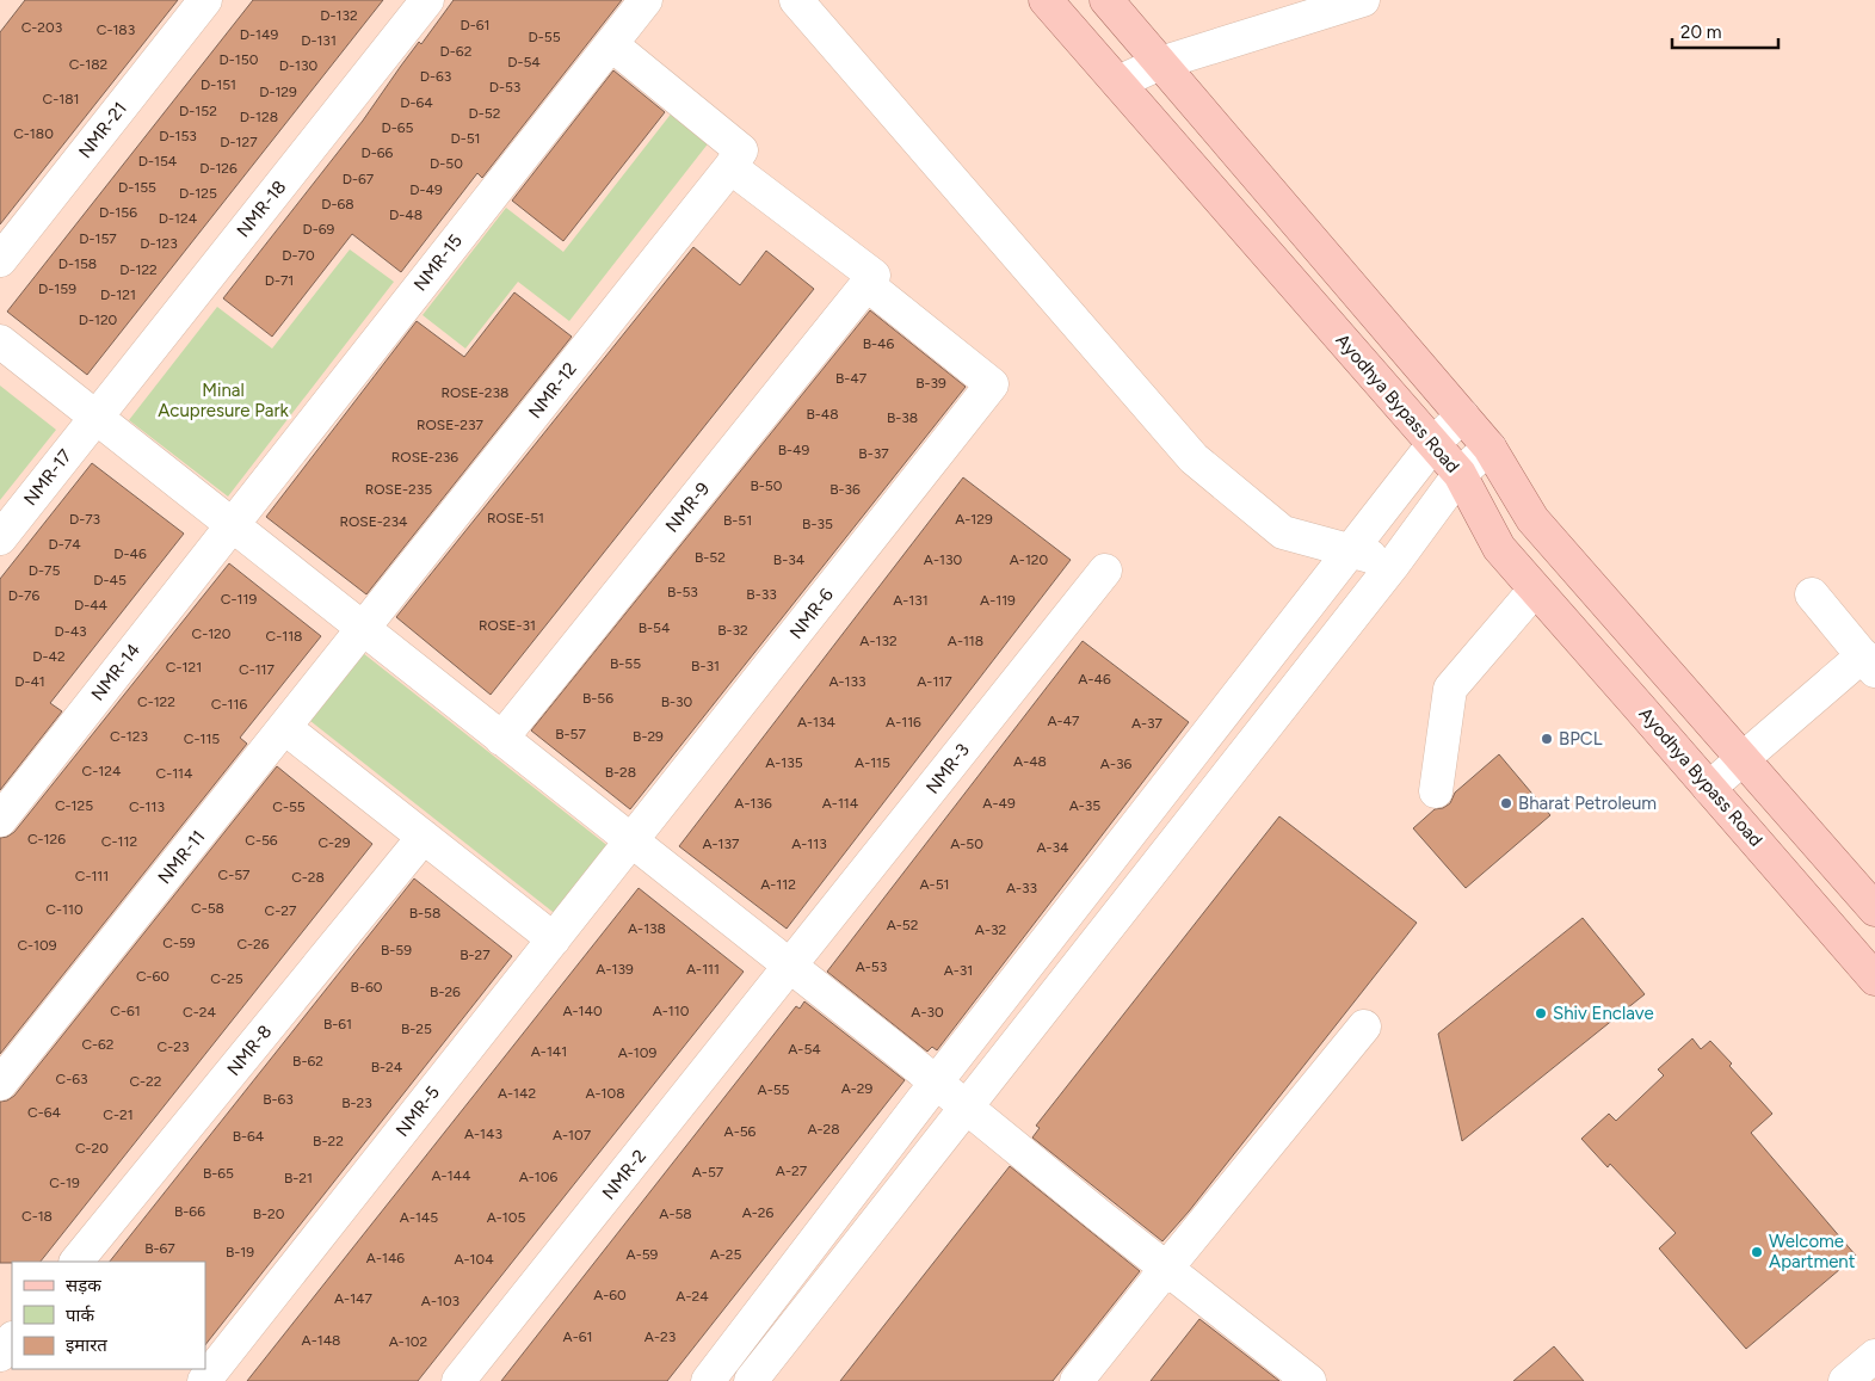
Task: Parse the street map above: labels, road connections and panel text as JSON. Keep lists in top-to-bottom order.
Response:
{
  "streets": {
    "main road": ["Ayodhya Bypass Road"],
    "street": [
      "NMR-21",
      "NMR-18",
      "NMR-15",
      "NMR-12",
      "NMR-17",
      "NMR-9",
      "NMR-6",
      "NMR-14",
      "NMR-3",
      "NMR-11",
      "NMR-8",
      "NMR-5",
      "NMR-2"
    ]
  },
  "crossings": [
    ["NMR-18", "NMR-17"],
    ["NMR-15", "NMR-14"],
    ["NMR-12", "NMR-11"],
    ["NMR-9", "NMR-6"],
    ["NMR-6", "NMR-5"],
    ["NMR-3", "NMR-2"]
  ],
  "parks": ["Minal Acupresure Park"],
  "places": [
    "BPCL",
    "Bharat Petroleum",
    "Shiv Enclave",
    "Welcome Apartment"
  ],
  "house_numbers": [
    "D-132",
    "D-61",
    "C-203",
    "C-183",
    "D-149",
    "D-55",
    "D-131",
    "D-62",
    "D-150",
    "D-54",
    "C-182",
    "D-130",
    "D-63",
    "D-151",
    "D-53",
    "D-129",
    "C-181",
    "D-64",
    "D-152",
    "D-52",
    "D-128",
    "D-65",
    "C-180",
    "D-153",
    "D-51",
    "D-127",
    "D-66",
    "D-154",
    "D-50",
    "D-126",
    "D-67",
    "D-155",
    "D-49",
    "D-125",
    "D-68",
    "D-156",
    "D-48",
    "D-124",
    "D-69",
    "D-157",
    "D-123",
    "D-70",
    "D-158",
    "D-122",
    "D-71",
    "D-159",
    "D-121",
    "D-120",
    "B-46",
    "B-47",
    "B-39",
    "ROSE-238",
    "B-48",
    "B-38",
    "ROSE-237",
    "B-49",
    "B-37",
    "ROSE-236",
    "B-50",
    "ROSE-235",
    "B-36",
    "ROSE-51",
    "D-73",
    "A-129",
    "B-51",
    "ROSE-234",
    "B-35",
    "D-74",
    "D-46",
    "B-52",
    "B-34",
    "A-130",
    "A-120",
    "D-75",
    "D-45",
    "B-53",
    "B-33",
    "D-76",
    "C-119",
    "A-131",
    "A-119",
    "D-44",
    "ROSE-31",
    "B-54",
    "B-32",
    "D-43",
    "C-120",
    "C-118",
    "A-132",
    "A-118",
    "D-42",
    "B-55",
    "B-31",
    "C-121",
    "C-117",
    "A-46",
    "D-41",
    "A-133",
    "A-117",
    "B-56",
    "C-122",
    "B-30",
    "C-116",
    "A-47",
    "A-134",
    "A-116",
    "A-37",
    "B-57",
    "C-123",
    "B-29",
    "C-115",
    "A-48",
    "A-135",
    "A-115",
    "A-36",
    "C-124",
    "B-28",
    "C-114",
    "A-136",
    "A-114",
    "A-49",
    "C-125",
    "A-35",
    "C-113",
    "C-55",
    "C-126",
    "C-56",
    "C-112",
    "C-29",
    "A-137",
    "A-113",
    "A-50",
    "A-34",
    "C-57",
    "C-111",
    "C-28",
    "A-112",
    "A-51",
    "A-33",
    "C-58",
    "C-110",
    "C-27",
    "B-58",
    "A-52",
    "A-138",
    "A-32",
    "C-59",
    "C-26",
    "C-109",
    "B-59",
    "B-27",
    "A-53",
    "A-139",
    "A-111",
    "A-31",
    "C-60",
    "C-25",
    "B-60",
    "B-26",
    "C-61",
    "A-140",
    "A-110",
    "C-24",
    "A-30",
    "B-61",
    "B-25",
    "C-62",
    "C-23",
    "A-54",
    "A-141",
    "A-109",
    "B-62",
    "B-24",
    "C-63",
    "C-22",
    "A-29",
    "A-55",
    "A-142",
    "A-108",
    "B-63",
    "B-23",
    "C-64",
    "C-21",
    "A-28",
    "A-56",
    "A-143",
    "A-107",
    "B-64",
    "B-22",
    "C-20",
    "A-27",
    "A-57",
    "B-65",
    "A-144",
    "A-106",
    "B-21",
    "C-19",
    "B-66",
    "A-26",
    "B-20",
    "A-58",
    "C-18",
    "A-145",
    "A-105",
    "B-67",
    "B-19",
    "A-59",
    "A-25",
    "A-146",
    "A-104",
    "A-60",
    "A-24",
    "A-147",
    "A-103",
    "A-61",
    "A-23",
    "A-148",
    "A-102"
  ],
  "legend": ["सड़क", "पार्क", "इमारत"],
  "scale_bar": "20 m"
}
